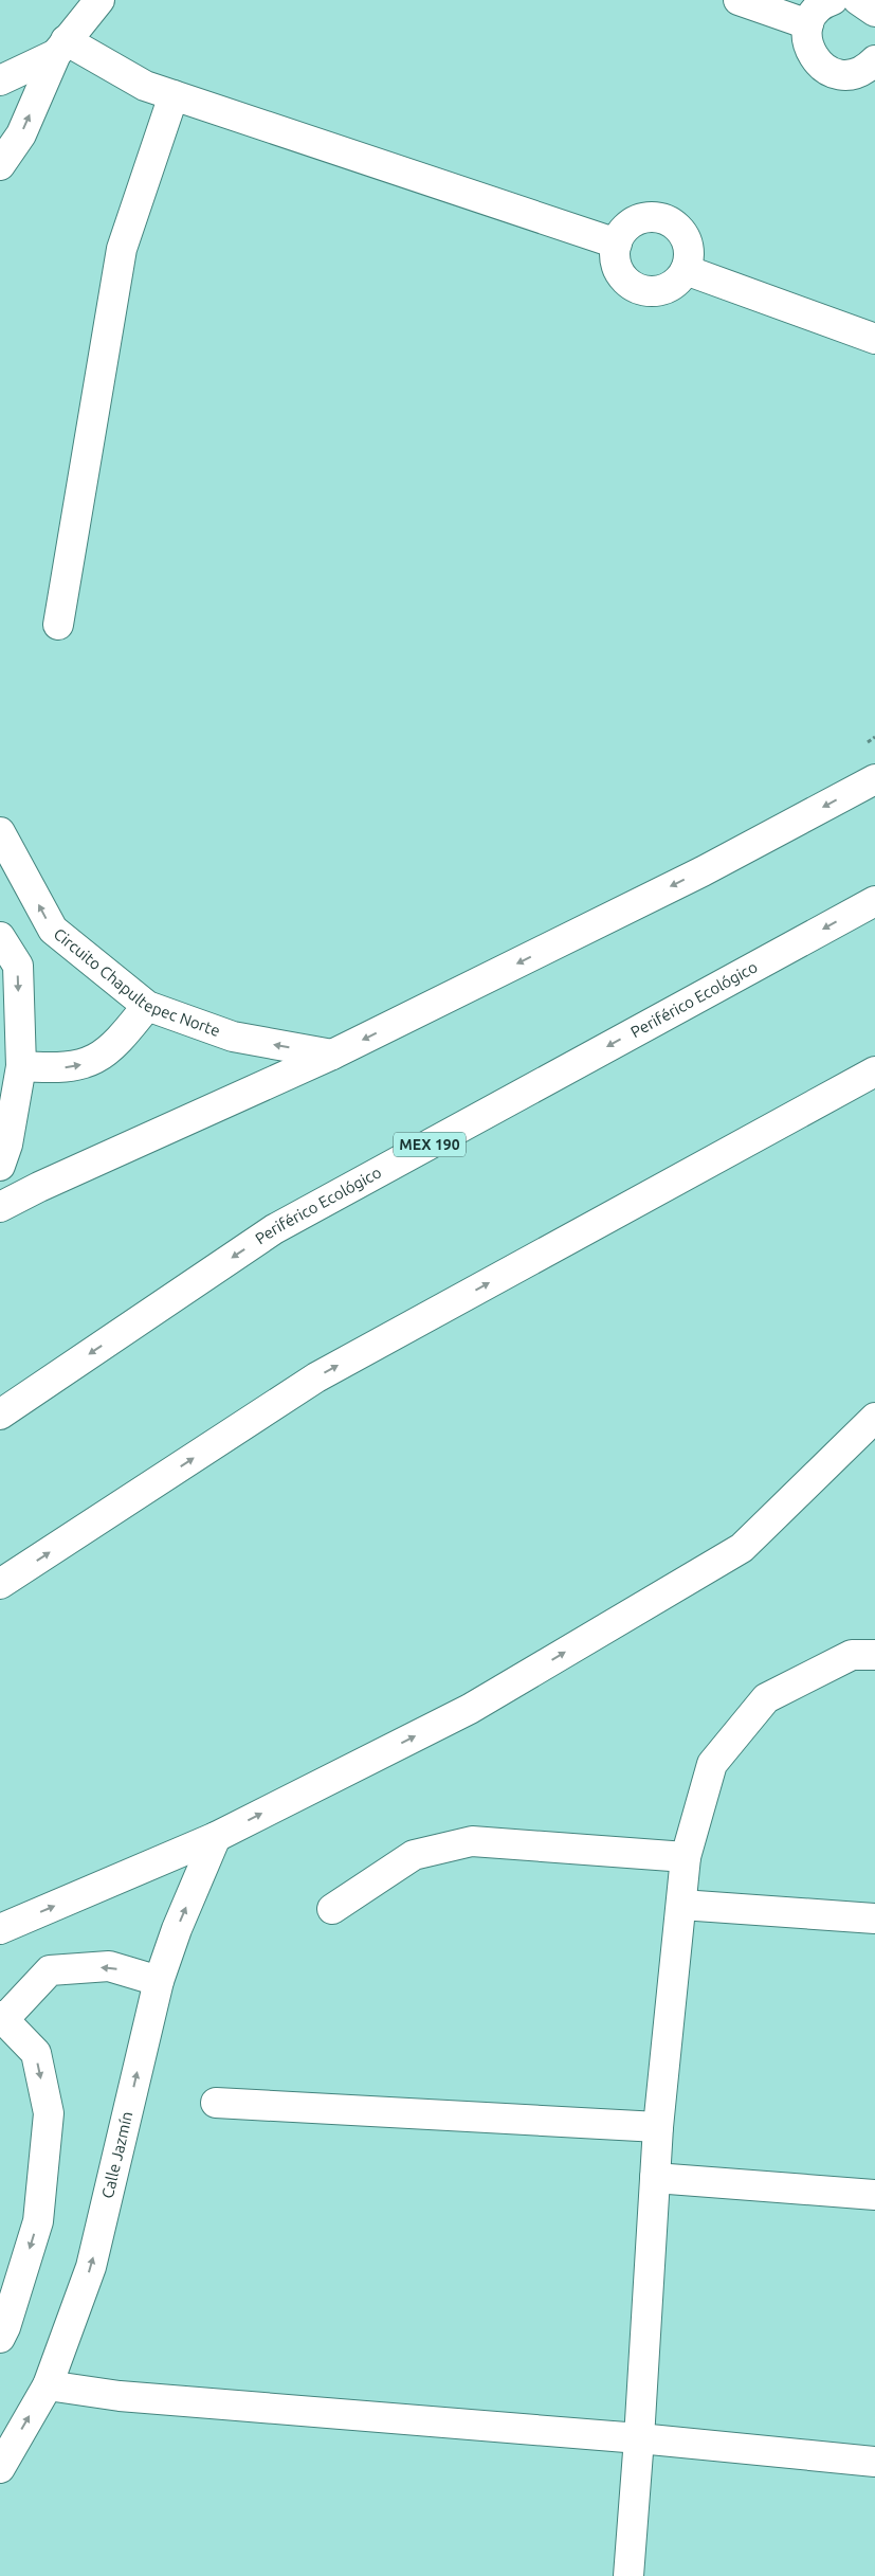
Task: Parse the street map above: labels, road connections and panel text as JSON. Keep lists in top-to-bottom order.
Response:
{
  "streets": {
    "main road": [
      "Circuito Chapultepec Norte",
      "Periférico Ecológico",
      "MEX 190",
      "Calle Jazmín"
    ]
  },
  "one_way": ["Circuito Chapultepec Norte", "Calle Jazmín"]
}
